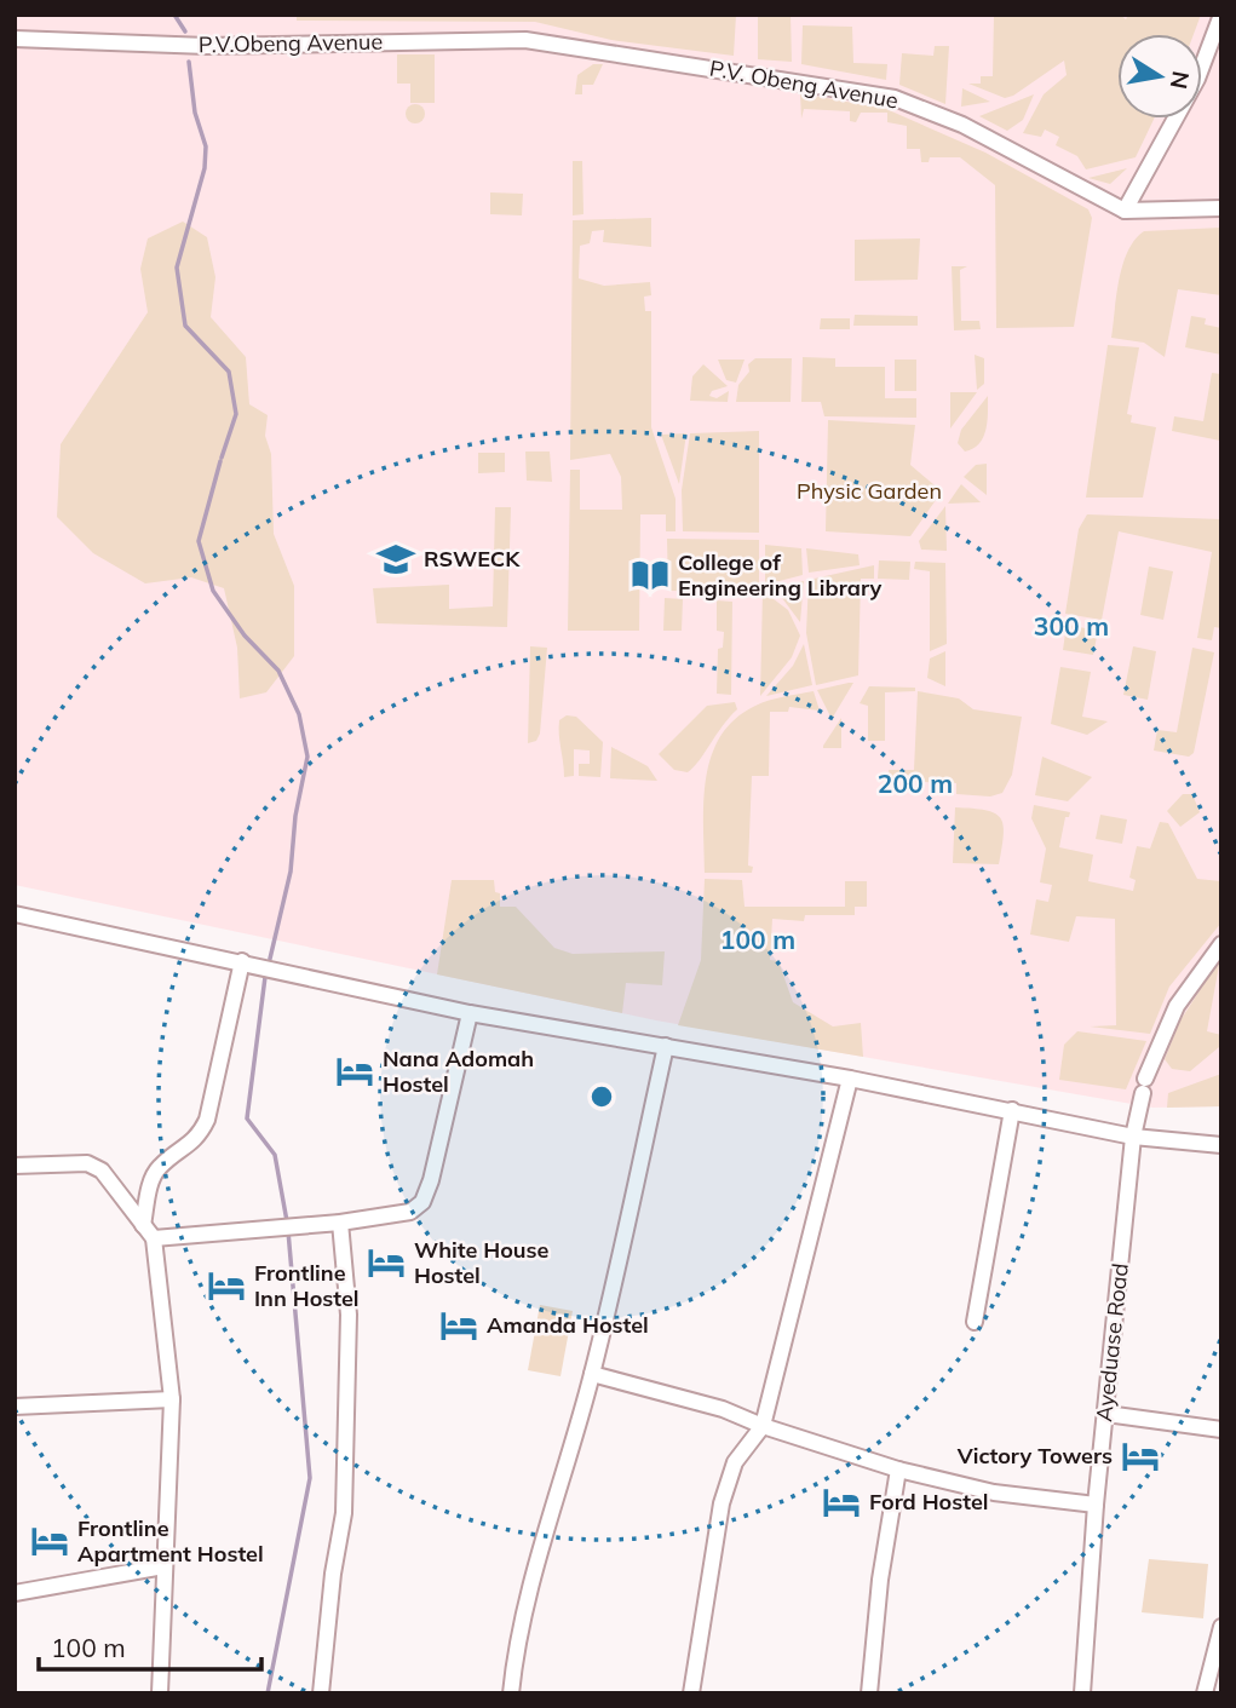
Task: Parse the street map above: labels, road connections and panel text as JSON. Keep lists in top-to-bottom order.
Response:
{
  "streets": {
    "street": ["P.V.Obeng Avenue", "P.V. Obeng Avenue", "Ayeduase Road"]
  },
  "crossings": [
    ["P.V.Obeng Avenue", "P.V. Obeng Avenue"]
  ],
  "parks": ["Physic Garden"],
  "places": {
    "school or university": ["RSWECK"],
    "library": ["College of Engineering Library"],
    "hotel": [
      "Nana Adomah Hostel",
      "White House Hostel",
      "Frontline Inn Hostel",
      "Amanda Hostel",
      "Victory Towers",
      "Ford Hostel",
      "Frontline Apartment Hostel"
    ]
  },
  "scale_bar": "100 m",
  "north": "right",
  "rings": ["300 m", "200 m", "100 m"]
}
